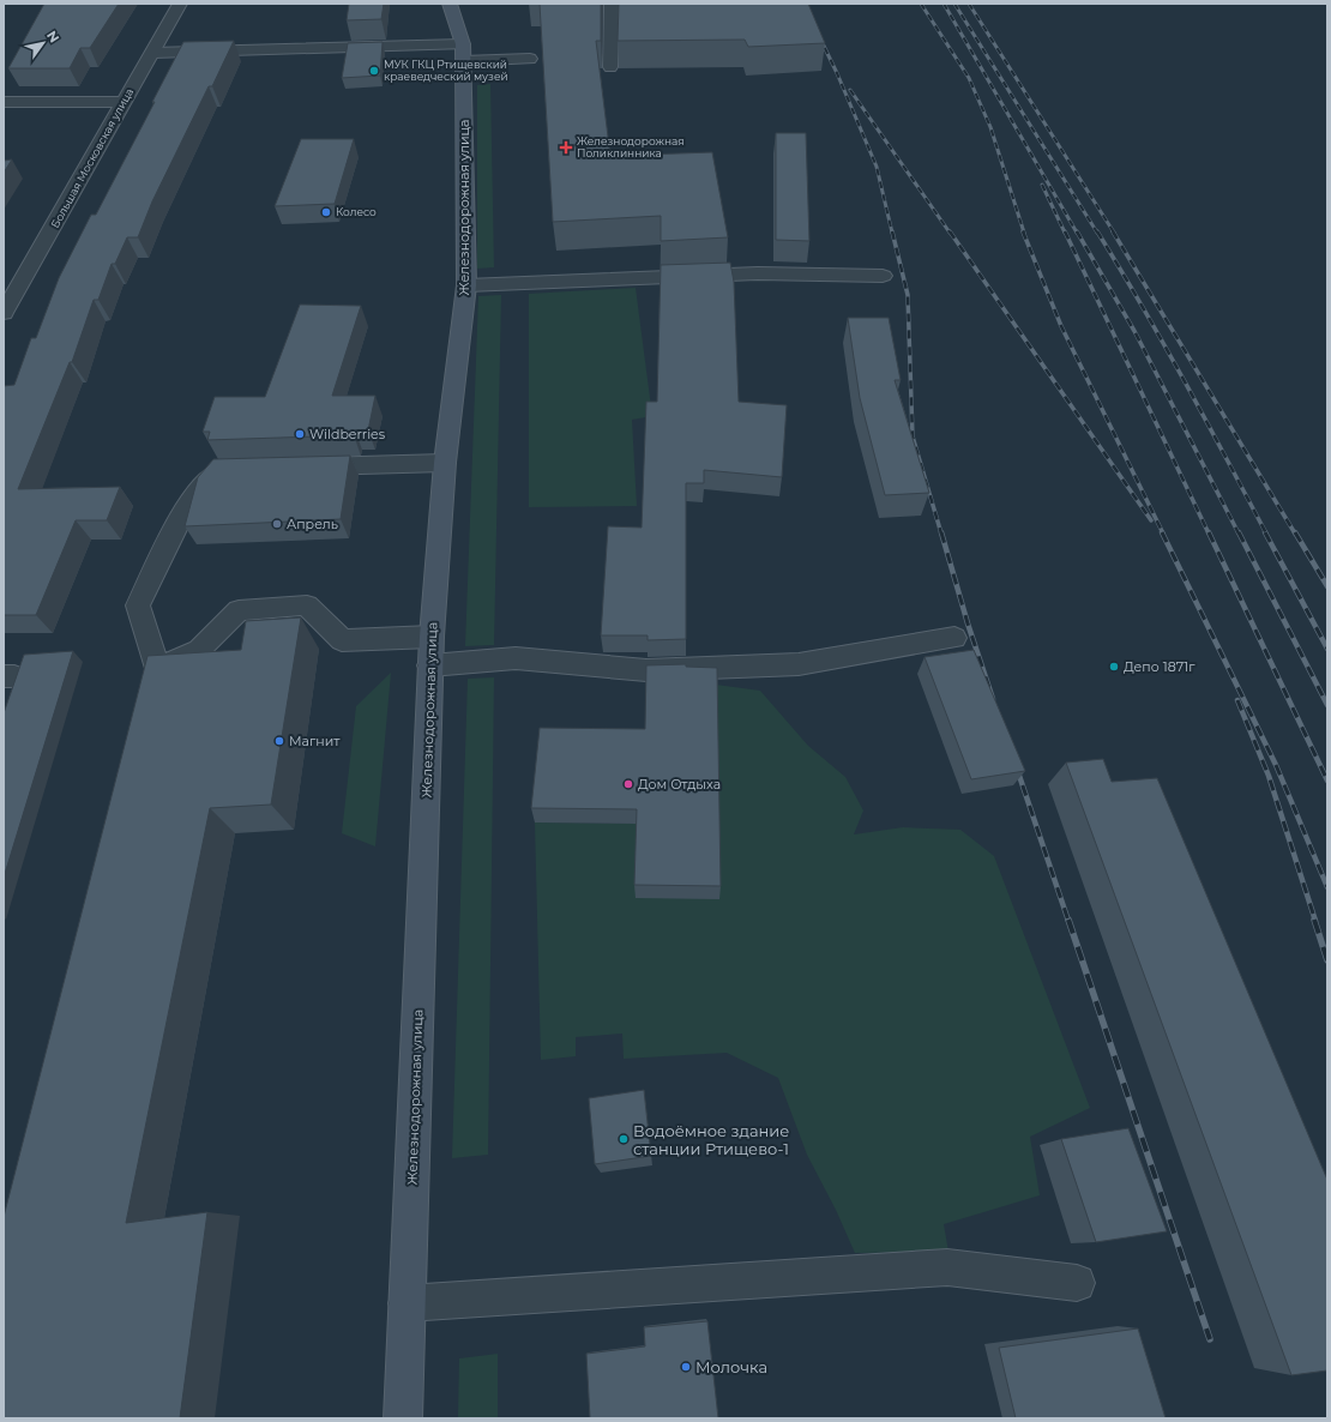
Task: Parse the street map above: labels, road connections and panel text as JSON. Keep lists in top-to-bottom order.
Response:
{
  "streets": {
    "street": ["Большая Московская улица", "Железнодорожная улица"]
  },
  "places": {
    "other": [
      "МУК ГКЦ Ртищевский краеведческий музей",
      "Колесо",
      "Wildberries",
      "Апрель",
      "Депо 1871г",
      "Магнит",
      "Дом Отдыха",
      "Водоёмное здание станции Ртищево-1",
      "Молочка"
    ],
    "health": ["Железнодорожная Поликлинника"]
  },
  "north": "top right"
}
